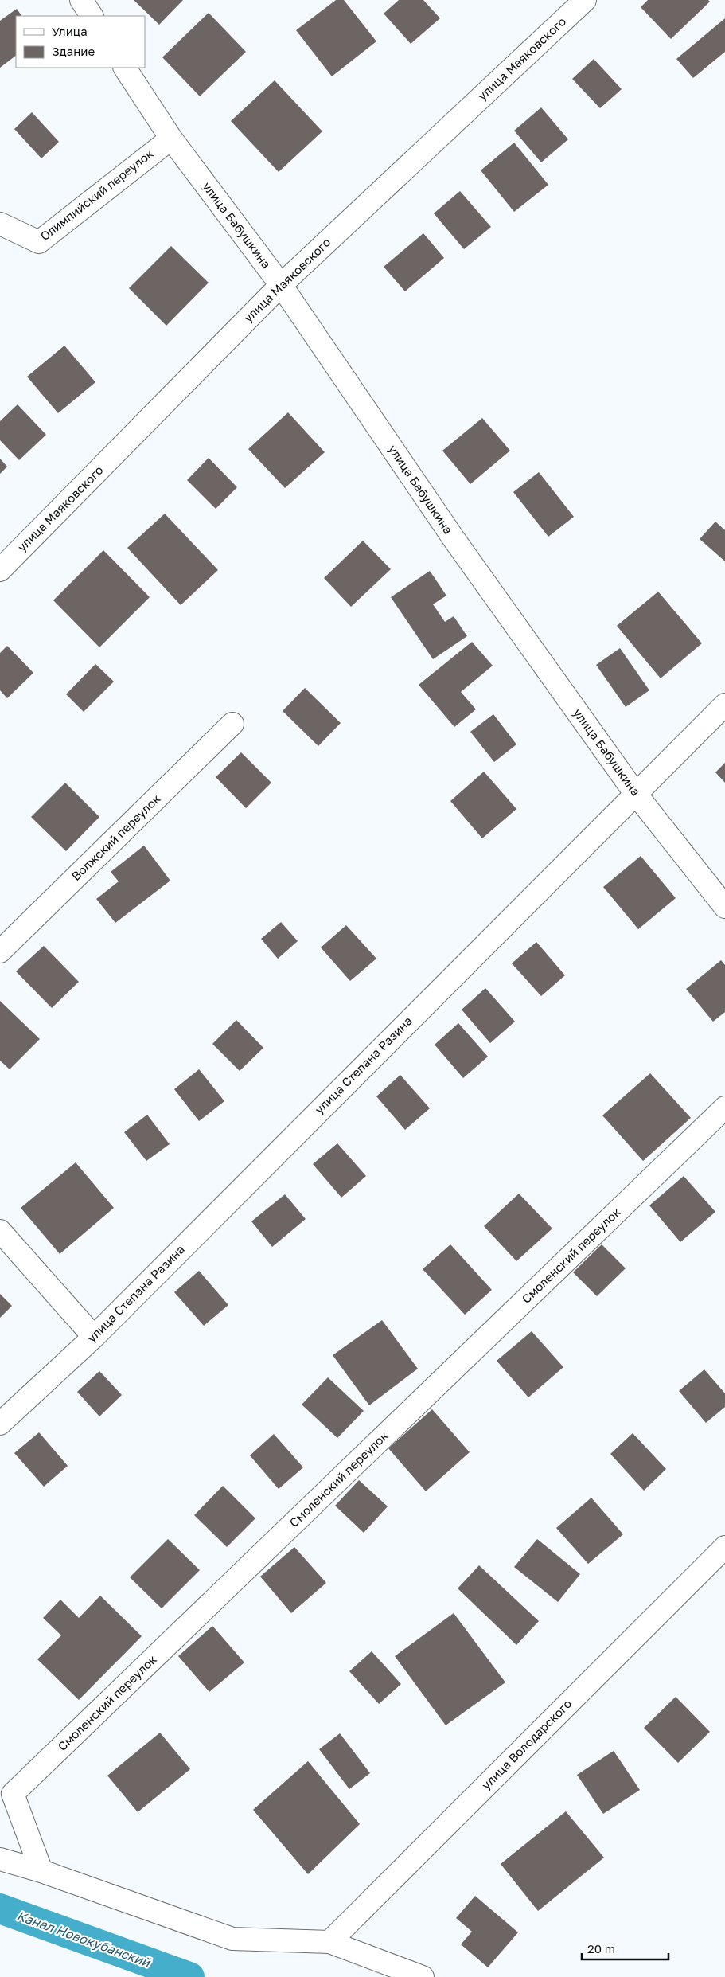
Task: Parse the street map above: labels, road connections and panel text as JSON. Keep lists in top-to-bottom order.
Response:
{
  "streets": {
    "street": [
      "улица Маяковского",
      "Олимпийский переулок",
      "улица Бабушкина",
      "Волжский переулок",
      "улица Степана Разина",
      "Смоленский переулок",
      "улица Володарского"
    ]
  },
  "crossings": [
    ["улица Маяковского", "улица Бабушкина"],
    ["Олимпийский переулок", "улица Бабушкина"],
    ["улица Бабушкина", "улица Степана Разина"]
  ],
  "water": ["Канал Новокубанский"],
  "legend": ["Улица", "Здание"],
  "scale_bar": "20 m"
}
